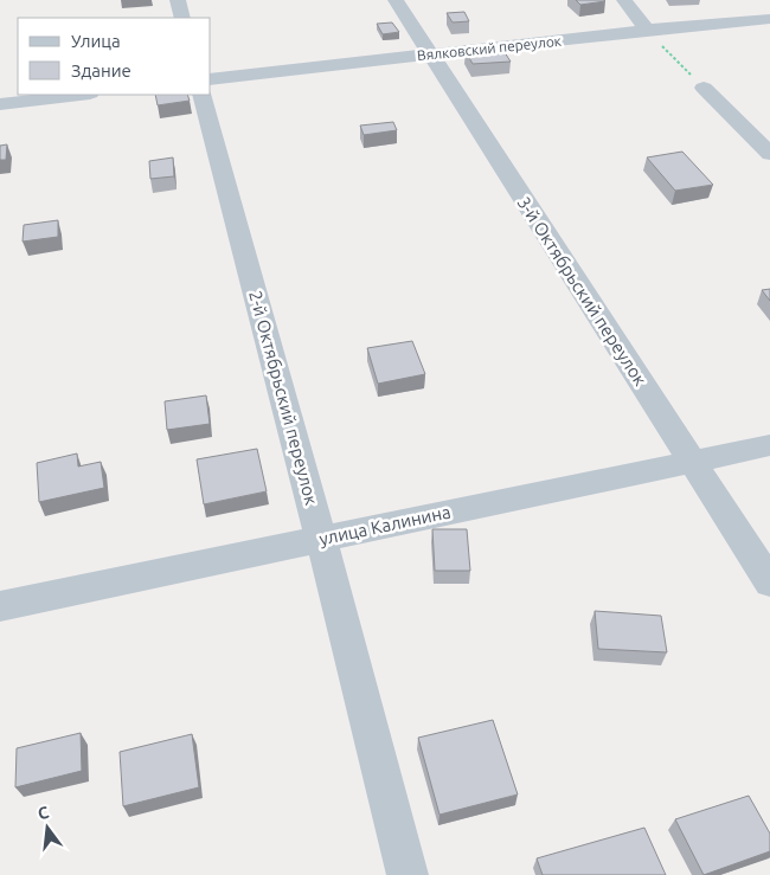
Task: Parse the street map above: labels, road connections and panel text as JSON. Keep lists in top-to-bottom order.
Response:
{
  "streets": {
    "street": [
      "Вялковский переулок",
      "3-й Октябрьский переулок",
      "2-й Октябрьский переулок",
      "улица Калинина"
    ]
  },
  "crossings": [
    ["Вялковский переулок", "3-й Октябрьский переулок"],
    ["3-й Октябрьский переулок", "улица Калинина"],
    ["2-й Октябрьский переулок", "улица Калинина"]
  ],
  "legend": ["Улица", "Здание"],
  "north": "top"
}
